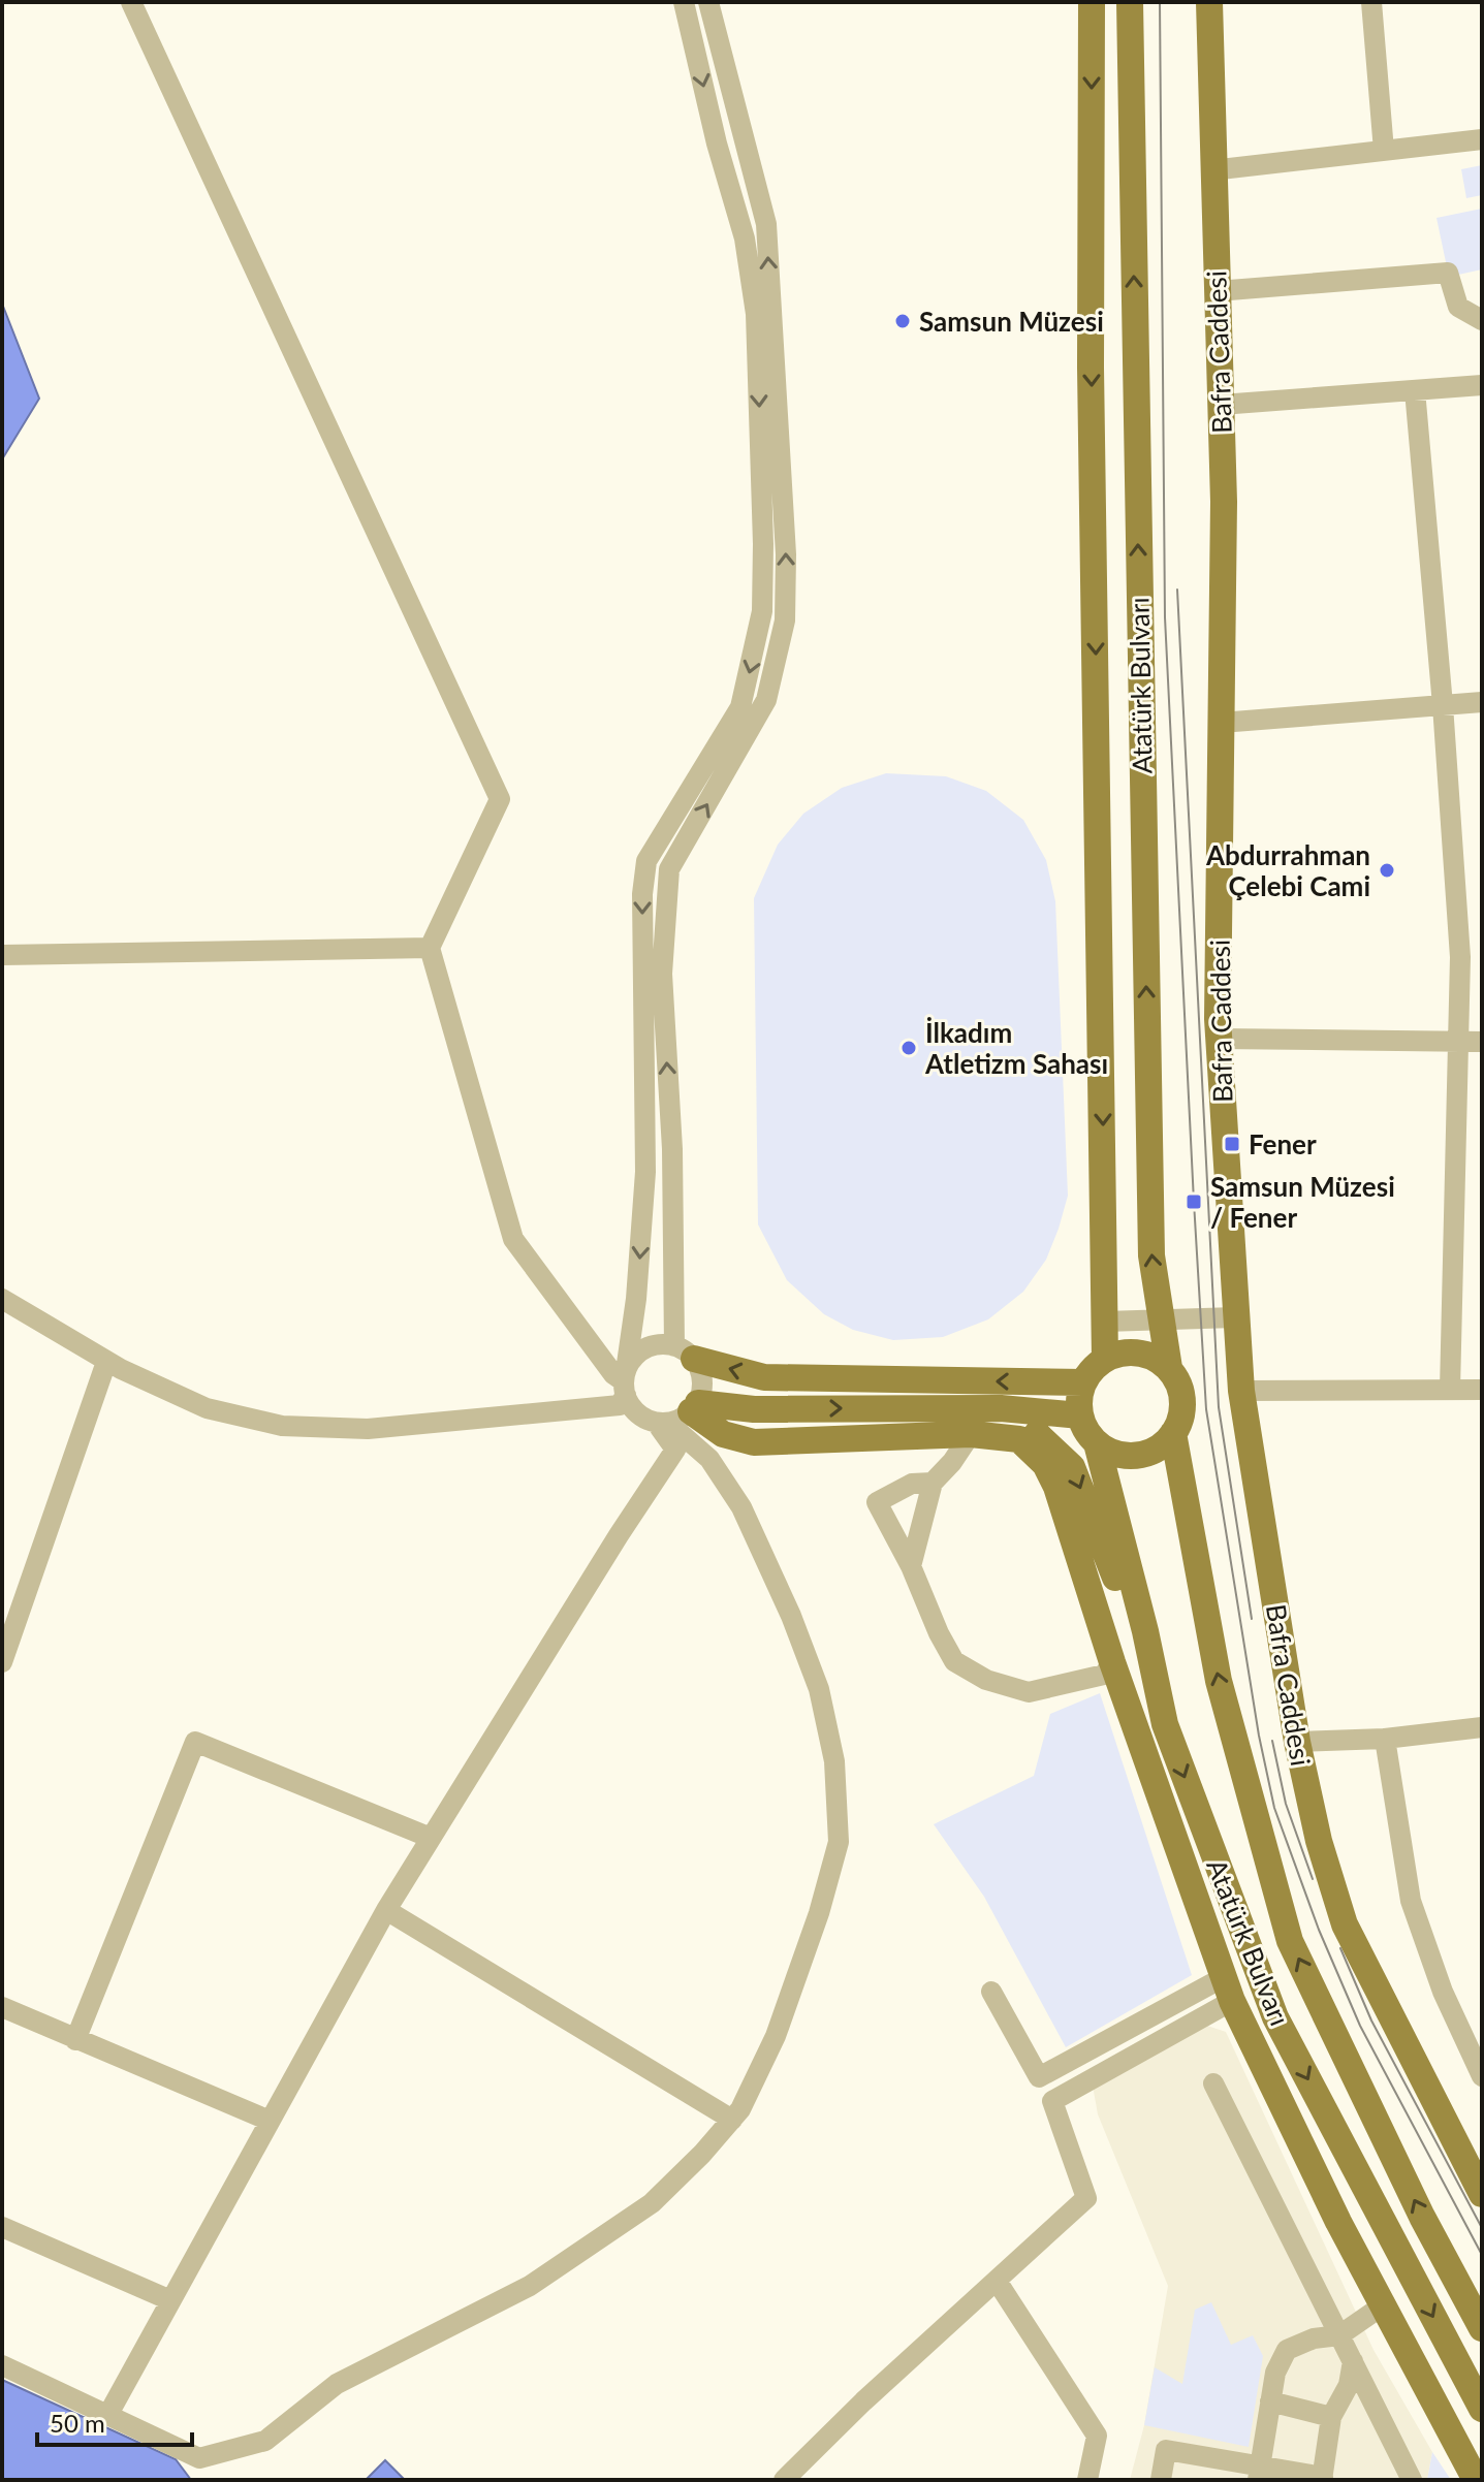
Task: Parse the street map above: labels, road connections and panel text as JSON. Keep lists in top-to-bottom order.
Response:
{
  "streets": {
    "main road": ["Bafra Caddesi", "Atatürk Bulvarı"]
  },
  "places": {
    "other": ["Samsun Müzesi", "Abdurrahman Çelebi Cami", "İlkadım Atletizm Sahası"],
    "transit": ["Fener", "Samsun Müzesi / Fener"]
  },
  "scale_bar": "50 m"
}
